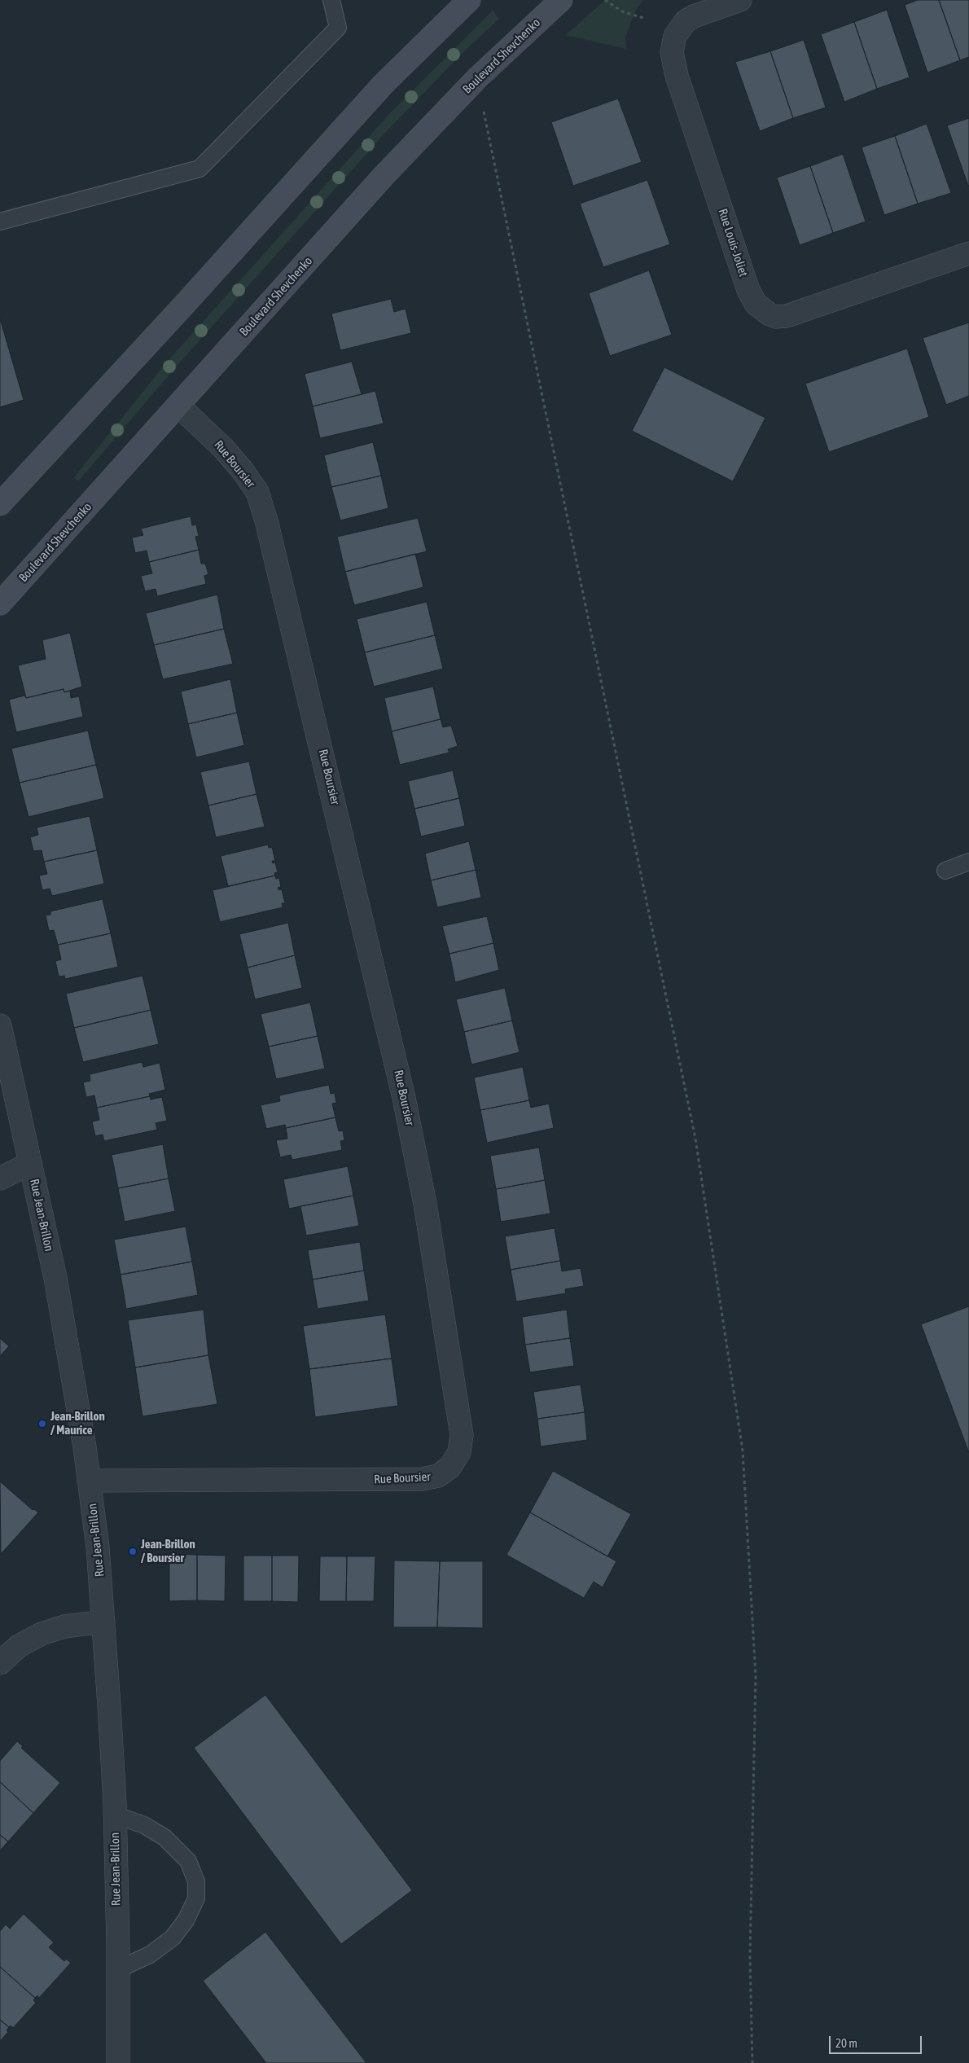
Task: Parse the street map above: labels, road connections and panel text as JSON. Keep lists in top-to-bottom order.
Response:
{
  "streets": {
    "street": [
      "Boulevard Shevchenko",
      "Rue Louis-Joliet",
      "Rue Boursier",
      "Rue Jean-Brillon"
    ]
  },
  "crossings": [
    ["Boulevard Shevchenko", "Rue Boursier"],
    ["Rue Boursier", "Rue Jean-Brillon"]
  ],
  "places": ["Jean-Brillon / Maurice", "Jean-Brillon / Boursier"],
  "scale_bar": "20 m"
}
